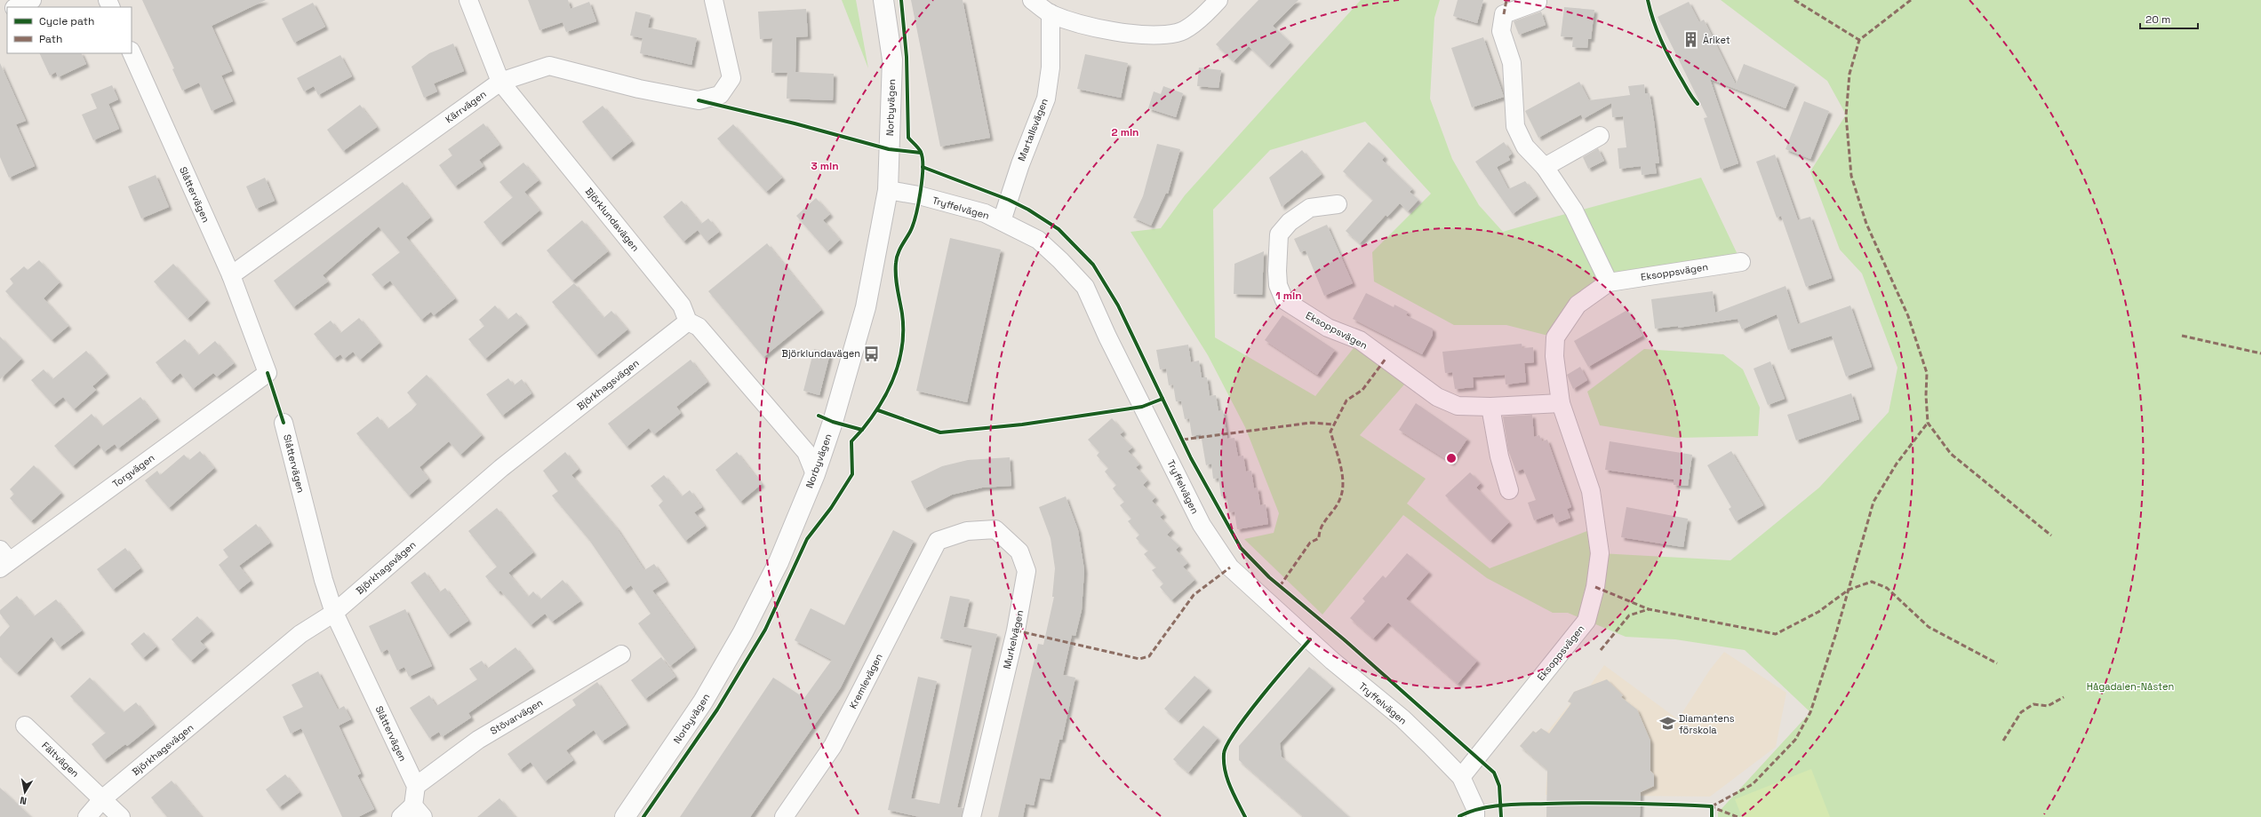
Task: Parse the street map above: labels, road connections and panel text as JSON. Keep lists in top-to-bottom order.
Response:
{
  "streets": {
    "street": [
      "Kärrvägen",
      "Norbyvägen",
      "Martallsvägen",
      "Slåttervägen",
      "Tryffelvägen",
      "Björklundavägen",
      "Eksoppsvägen",
      "Björkhagsvägen",
      "Torgvägen",
      "Murkelvägen",
      "Kremlevägen",
      "Stövarvägen",
      "Fältvägen"
    ]
  },
  "crossings": [
    ["Kärrvägen", "Slåttervägen"],
    ["Kärrvägen", "Björklundavägen"],
    ["Norbyvägen", "Tryffelvägen"],
    ["Martallsvägen", "Tryffelvägen"],
    ["Slåttervägen", "Björkhagsvägen"],
    ["Slåttervägen", "Torgvägen"],
    ["Slåttervägen", "Stövarvägen"],
    ["Tryffelvägen", "Eksoppsvägen"],
    ["Björklundavägen", "Björkhagsvägen"],
    ["Björkhagsvägen", "Fältvägen"],
    ["Murkelvägen", "Kremlevägen"]
  ],
  "parks": ["Hågadalen-Nåsten"],
  "places": {
    "building": ["Åriket"],
    "bus stop": ["Björklundavägen"],
    "school or university": ["Diamantens förskola"]
  },
  "legend": ["Cycle path", "Path"],
  "scale_bar": "20 m",
  "north": "bottom",
  "rings": ["2 min", "3 min", "1 min"]
}
